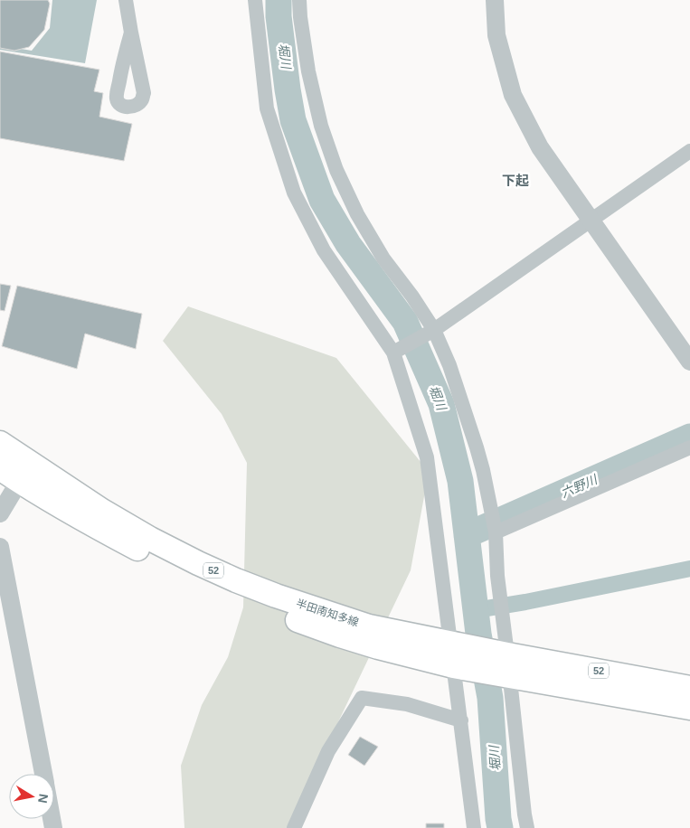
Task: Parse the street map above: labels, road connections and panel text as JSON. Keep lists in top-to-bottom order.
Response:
{
  "streets": {
    "main road": ["52", "半田南知多線"]
  },
  "districts": ["下起"],
  "water": ["堀川", "六野川"],
  "north": "right"
}
